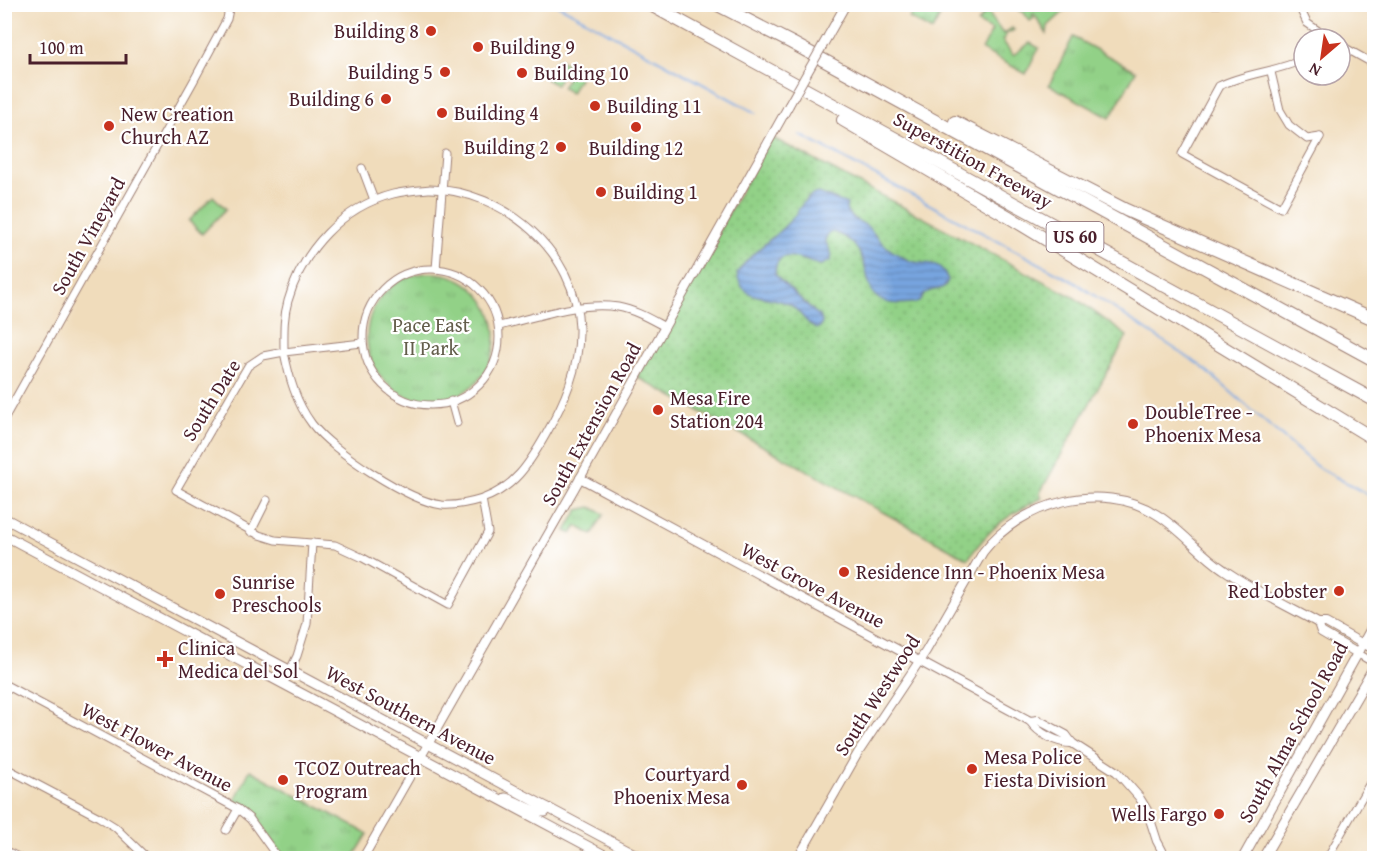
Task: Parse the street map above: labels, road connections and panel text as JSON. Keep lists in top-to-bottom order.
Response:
{
  "streets": {
    "highway": ["Superstition Freeway", "US 60"],
    "main road": ["West Southern Avenue", "South Alma School Road"],
    "street": [
      "South Vineyard",
      "South Date",
      "South Extension Road",
      "West Grove Avenue",
      "South Westwood",
      "West Flower Avenue"
    ]
  },
  "crossings": [
    ["South Extension Road", "West Grove Avenue"],
    ["South Extension Road", "West Southern Avenue"],
    ["West Grove Avenue", "South Westwood"]
  ],
  "parks": ["Pace East II Park"],
  "places": {
    "other": [
      "Building 8",
      "Building 9",
      "Building 5",
      "Building 10",
      "Building 6",
      "Building 11",
      "Building 4",
      "New Creation Church AZ",
      "Building 12",
      "Building 2",
      "Building 1",
      "Mesa Fire Station 204",
      "DoubleTree - Phoenix Mesa",
      "Residence Inn - Phoenix Mesa",
      "Red Lobster",
      "Sunrise Preschools",
      "Mesa Police Fiesta Division",
      "TCOZ Outreach Program",
      "Courtyard Phoenix Mesa",
      "Wells Fargo"
    ],
    "health": ["Clinica Medica del Sol"]
  },
  "scale_bar": "100 m",
  "north": "bottom left"
}
